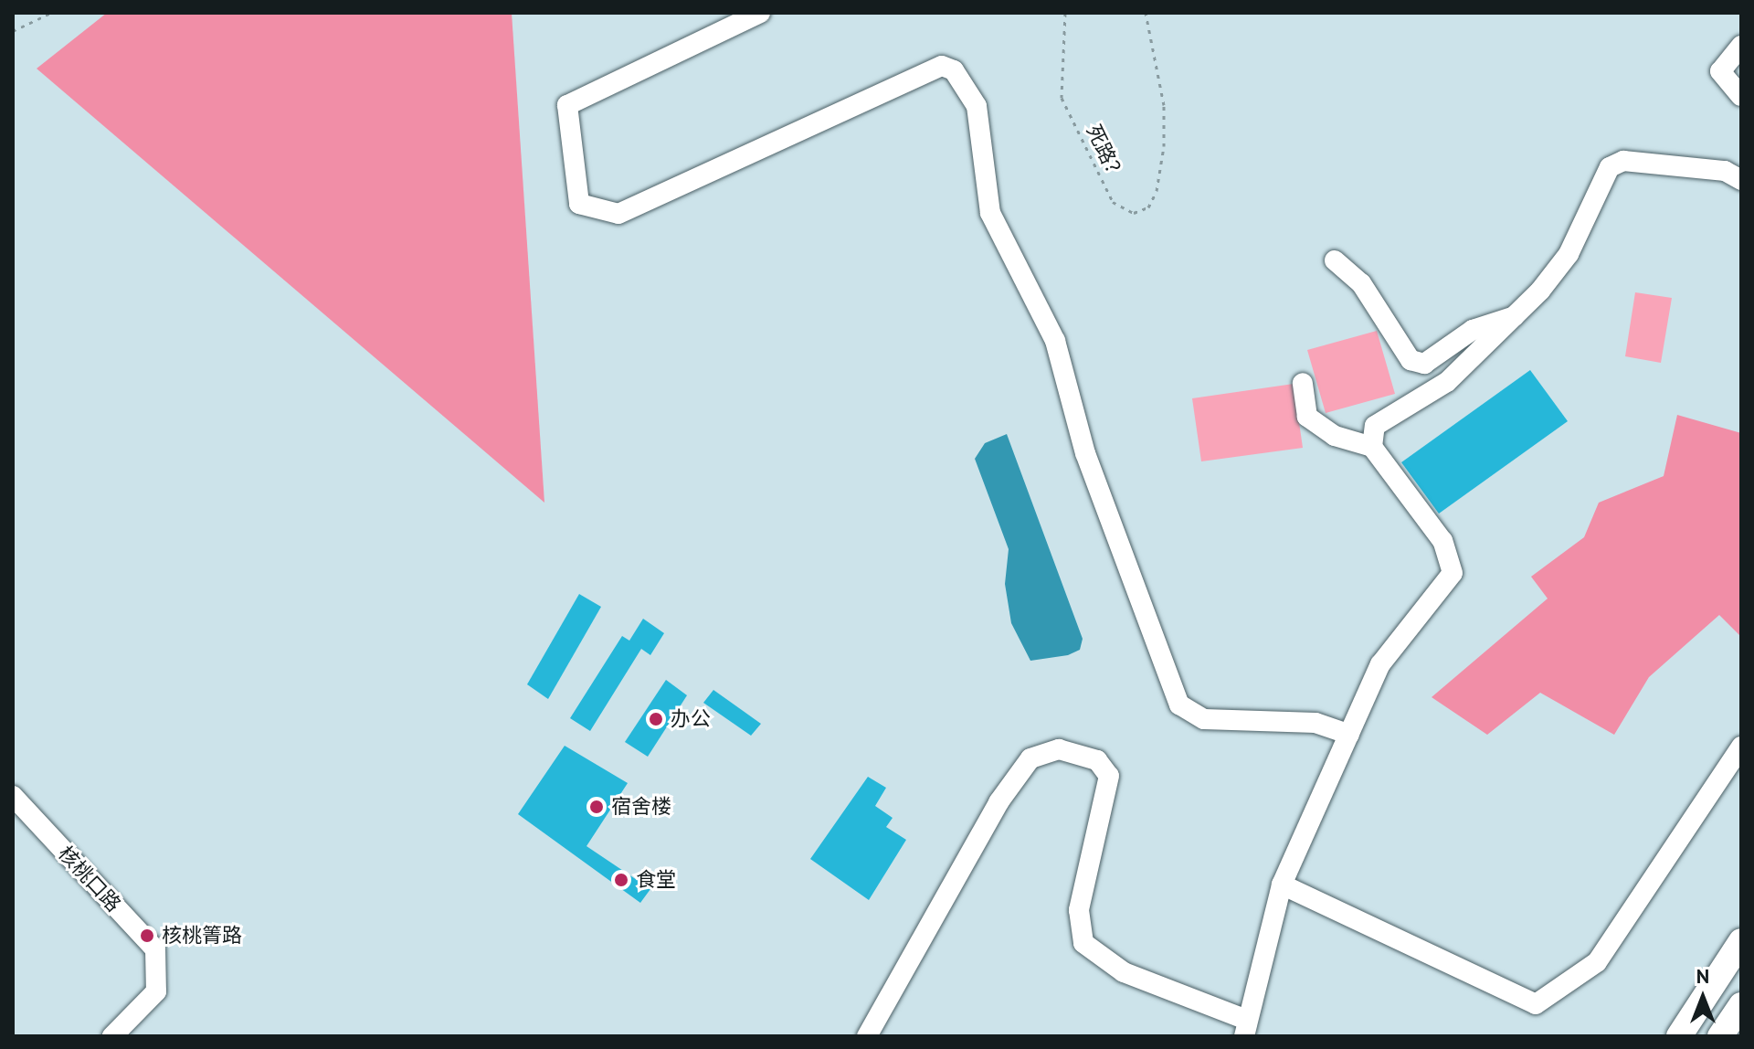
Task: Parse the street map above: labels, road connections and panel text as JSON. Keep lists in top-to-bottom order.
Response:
{
  "streets": {
    "street": ["核桃口路"],
    "path": ["死路？"]
  },
  "places": [
    "办公",
    "宿舍楼",
    "食堂",
    "核桃箐路"
  ],
  "north": "top"
}
